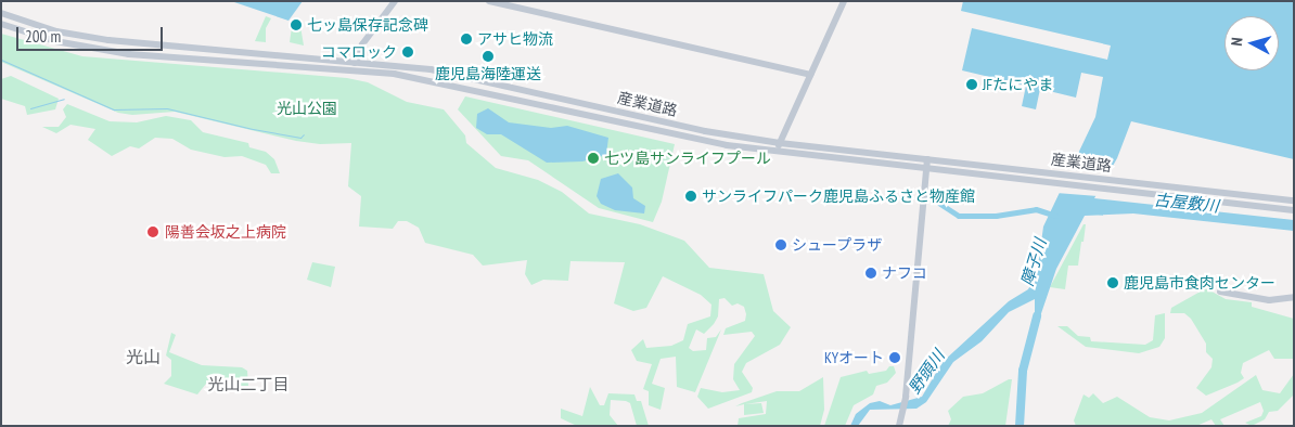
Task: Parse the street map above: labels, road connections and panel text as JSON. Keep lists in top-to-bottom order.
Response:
{
  "streets": {
    "main road": ["産業道路"]
  },
  "districts": ["光山", "光山二丁目"],
  "water": ["古屋敷川", "障子川", "野頭川"],
  "parks": ["光山公園"],
  "places": [
    "七ッ島保存記念碑",
    "アサヒ物流",
    "コマロック",
    "鹿児島海陸運送",
    "JFたにやま",
    "七ツ島サンライフプール",
    "サンライフパーク鹿児島ふるさと物産館",
    "陽善会坂之上病院",
    "シュープラザ",
    "ナフコ",
    "鹿児島市食肉センター",
    "KYオート"
  ],
  "scale_bar": "200 m",
  "north": "left"
}
